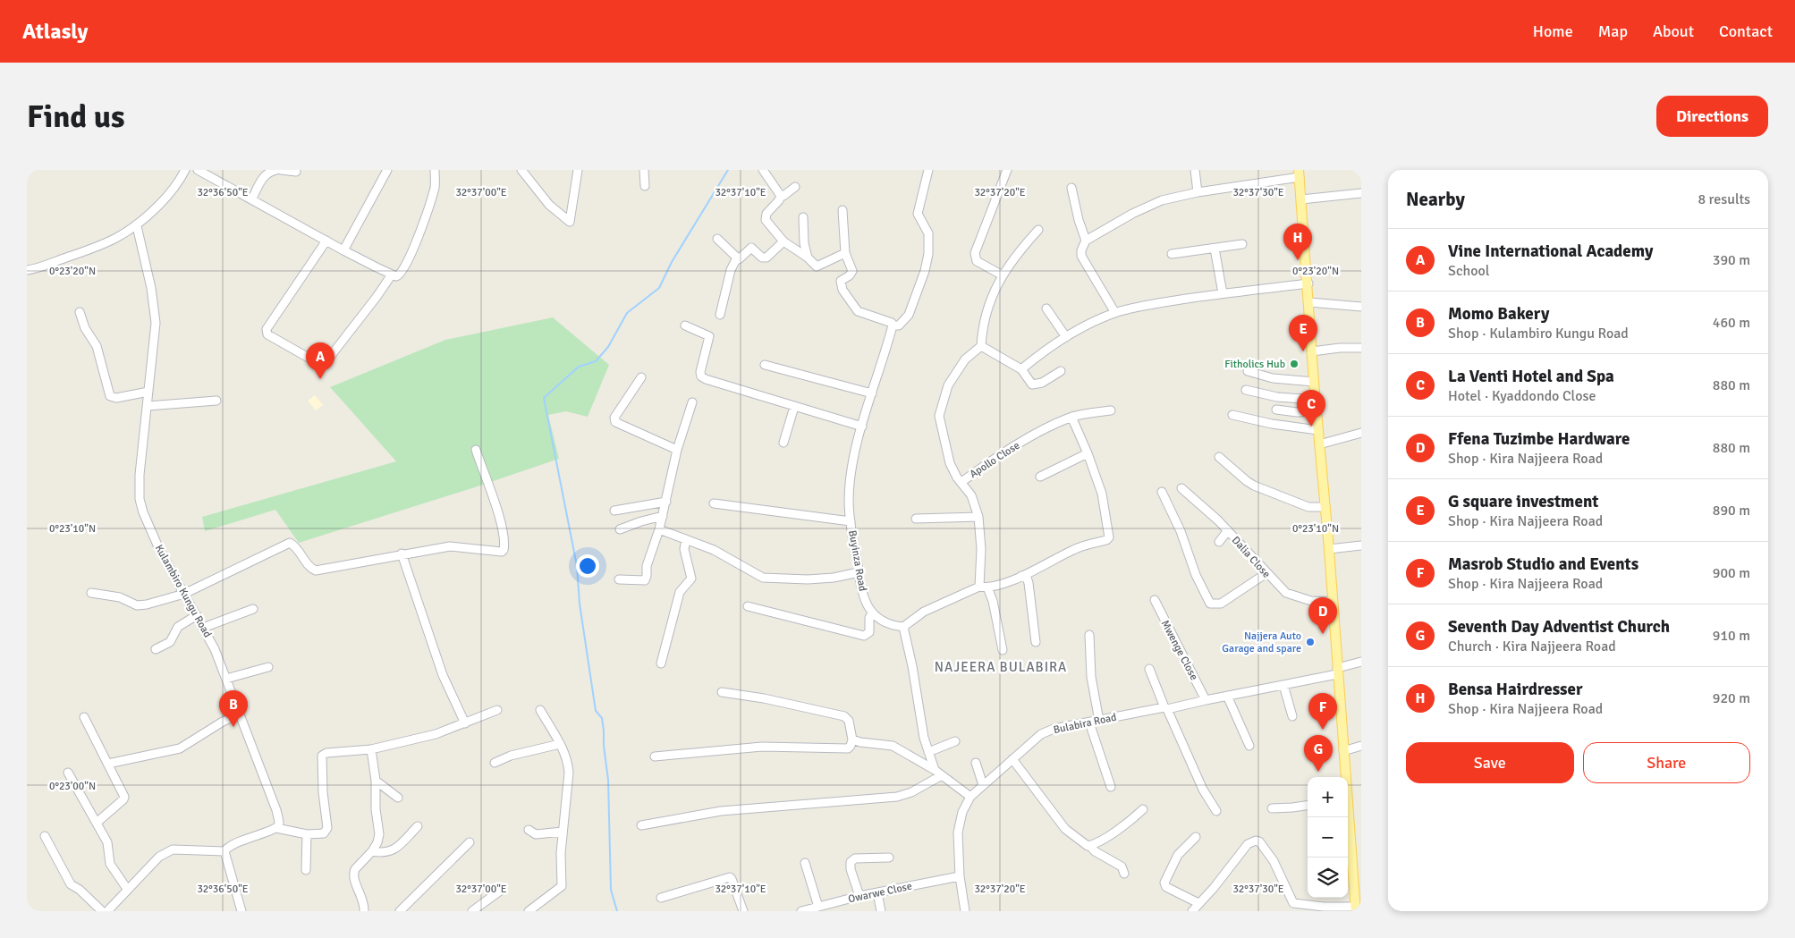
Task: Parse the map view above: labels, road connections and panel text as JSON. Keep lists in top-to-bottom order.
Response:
{
  "streets": {
    "street": [
      "Apollo Close",
      "Dalia Close",
      "Buyinza Road",
      "Kulambiro Kungu Road",
      "Mwenge Close",
      "Bulabira Road",
      "Owarwe Close"
    ]
  },
  "crossings": [
    ["Mwenge Close", "Bulabira Road"],
    ["Bulabira Road", "Owarwe Close"]
  ],
  "districts": ["NAJEERA BULABIRA"],
  "places": ["Fitholics Hub", "Najjera Auto Garage and spare"],
  "page": {
    "header": "Atlasly",
    "nav": [
      "Home",
      "Map",
      "About",
      "Contact"
    ],
    "buttons": [
      "Directions",
      ["Save", "Share"]
    ],
    "title": "Find us",
    "heading": ["Nearby", "8 results"],
    "pins": [
      "H",
      "E",
      "A",
      "C",
      "D",
      "B",
      "F",
      "G"
    ],
    "list": [
      {
        "mark": "A",
        "name": "Vine International Academy",
        "note": "School",
        "value": "390 m"
      },
      {
        "mark": "B",
        "name": "Momo Bakery",
        "note": "Shop · Kulambiro Kungu Road",
        "value": "460 m"
      },
      {
        "mark": "C",
        "name": "La Venti Hotel and Spa",
        "note": "Hotel · Kyaddondo Close",
        "value": "880 m"
      },
      {
        "mark": "D",
        "name": "Ffena Tuzimbe Hardware",
        "note": "Shop · Kira Najjeera Road",
        "value": "880 m"
      },
      {
        "mark": "E",
        "name": "G square investment",
        "note": "Shop · Kira Najjeera Road",
        "value": "890 m"
      },
      {
        "mark": "F",
        "name": "Masrob Studio and Events",
        "note": "Shop · Kira Najjeera Road",
        "value": "900 m"
      },
      {
        "mark": "G",
        "name": "Seventh Day Adventist Church",
        "note": "Church · Kira Najjeera Road",
        "value": "910 m"
      },
      {
        "mark": "H",
        "name": "Bensa Hairdresser",
        "note": "Shop · Kira Najjeera Road",
        "value": "920 m"
      }
    ],
    "map_buttons": ["+", "−"]
  },
  "coordinates": [
    "32°36'50\"E",
    "32°37'00\"E",
    "32°37'10\"E",
    "32°37'20\"E",
    "32°37'30\"E",
    "0°23'20\"N",
    "0°23'10\"N",
    "0°23'00\"N"
  ]
}
